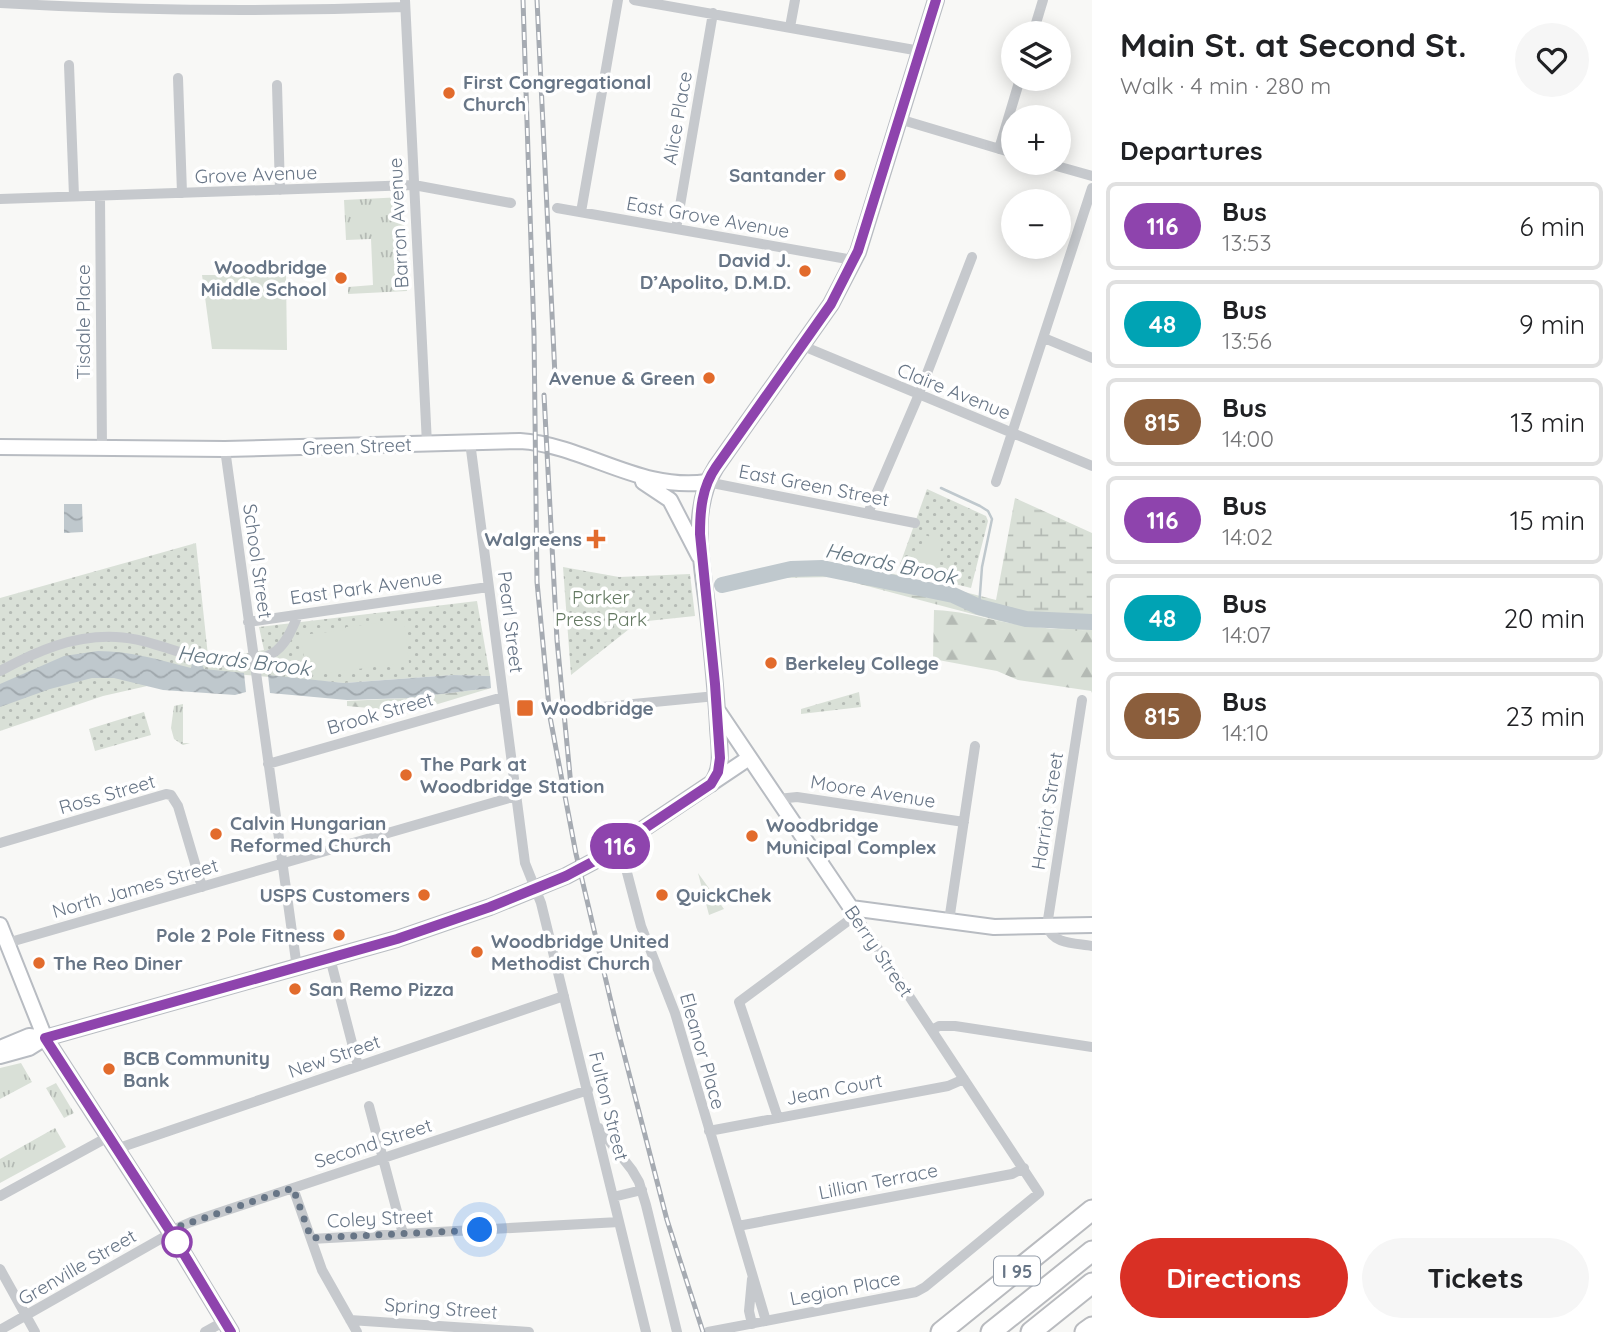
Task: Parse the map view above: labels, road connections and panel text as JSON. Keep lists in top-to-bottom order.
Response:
{
  "streets": {
    "highway": ["I 95"],
    "main road": ["Green Street", "Berry Street"],
    "street": [
      "Alice Place",
      "Grove Avenue",
      "East Grove Avenue",
      "Barron Avenue",
      "Tisdale Place",
      "Claire Avenue",
      "East Green Street",
      "School Street",
      "East Park Avenue",
      "Pearl Street",
      "Brook Street",
      "Moore Avenue",
      "Ross Street",
      "Harriot Street",
      "North James Street",
      "Eleanor Place",
      "New Street",
      "Jean Court",
      "Fulton Street",
      "Second Street",
      "Lillian Terrace",
      "Coley Street",
      "Grenville Street",
      "Legion Place",
      "Spring Street"
    ]
  },
  "crossings": [
    ["Alice Place", "East Grove Avenue"],
    ["Grove Avenue", "Barron Avenue"],
    ["Grove Avenue", "Tisdale Place"],
    ["Barron Avenue", "Green Street"],
    ["Tisdale Place", "Green Street"],
    ["Green Street", "East Green Street"],
    ["Green Street", "School Street"],
    ["Green Street", "Pearl Street"],
    ["School Street", "East Park Avenue"],
    ["School Street", "Brook Street"],
    ["School Street", "North James Street"],
    ["East Park Avenue", "Pearl Street"],
    ["Pearl Street", "Brook Street"],
    ["Pearl Street", "North James Street"],
    ["Pearl Street", "Fulton Street"],
    ["Moore Avenue", "Berry Street"],
    ["Ross Street", "North James Street"],
    ["Berry Street", "Jean Court"],
    ["Berry Street", "Lillian Terrace"],
    ["Berry Street", "Legion Place"],
    ["Eleanor Place", "Jean Court"],
    ["Eleanor Place", "Lillian Terrace"],
    ["Eleanor Place", "Legion Place"],
    ["New Street", "Fulton Street"],
    ["Fulton Street", "Second Street"],
    ["Fulton Street", "Coley Street"],
    ["Second Street", "Grenville Street"]
  ],
  "water": ["Heards Brook"],
  "parks": ["Parker Press Park"],
  "places": {
    "other": [
      "First Congregational Church",
      "Santander",
      "David J. D’Apolito, D.M.D.",
      "Woodbridge Middle School",
      "Avenue & Green",
      "Berkeley College",
      "The Park at Woodbridge Station",
      "Calvin Hungarian Reformed Church",
      "Woodbridge Municipal Complex",
      "USPS Customers",
      "QuickChek",
      "Pole 2 Pole Fitness",
      "Woodbridge United Methodist Church",
      "The Reo Diner",
      "San Remo Pizza",
      "BCB Community Bank"
    ],
    "health": ["Walgreens"],
    "transit": ["Woodbridge"]
  },
  "lines": ["bus line 116"],
  "page": {
    "on_map": "116",
    "heading": [
      ["Main St. at Second St.", "Walk · 4 min · 280 m"],
      "Departures"
    ],
    "map_buttons": ["+", "−"],
    "list": [
      {
        "mark": "116",
        "name": "Bus",
        "note": "13:53",
        "value": "6 min"
      },
      {
        "mark": "48",
        "name": "Bus",
        "note": "13:56",
        "value": "9 min"
      },
      {
        "mark": "815",
        "name": "Bus",
        "note": "14:00",
        "value": "13 min"
      },
      {
        "mark": "116",
        "name": "Bus",
        "note": "14:02",
        "value": "15 min"
      },
      {
        "mark": "48",
        "name": "Bus",
        "note": "14:07",
        "value": "20 min"
      },
      {
        "mark": "815",
        "name": "Bus",
        "note": "14:10",
        "value": "23 min"
      }
    ],
    "buttons": ["Directions", "Tickets"]
  }
}
